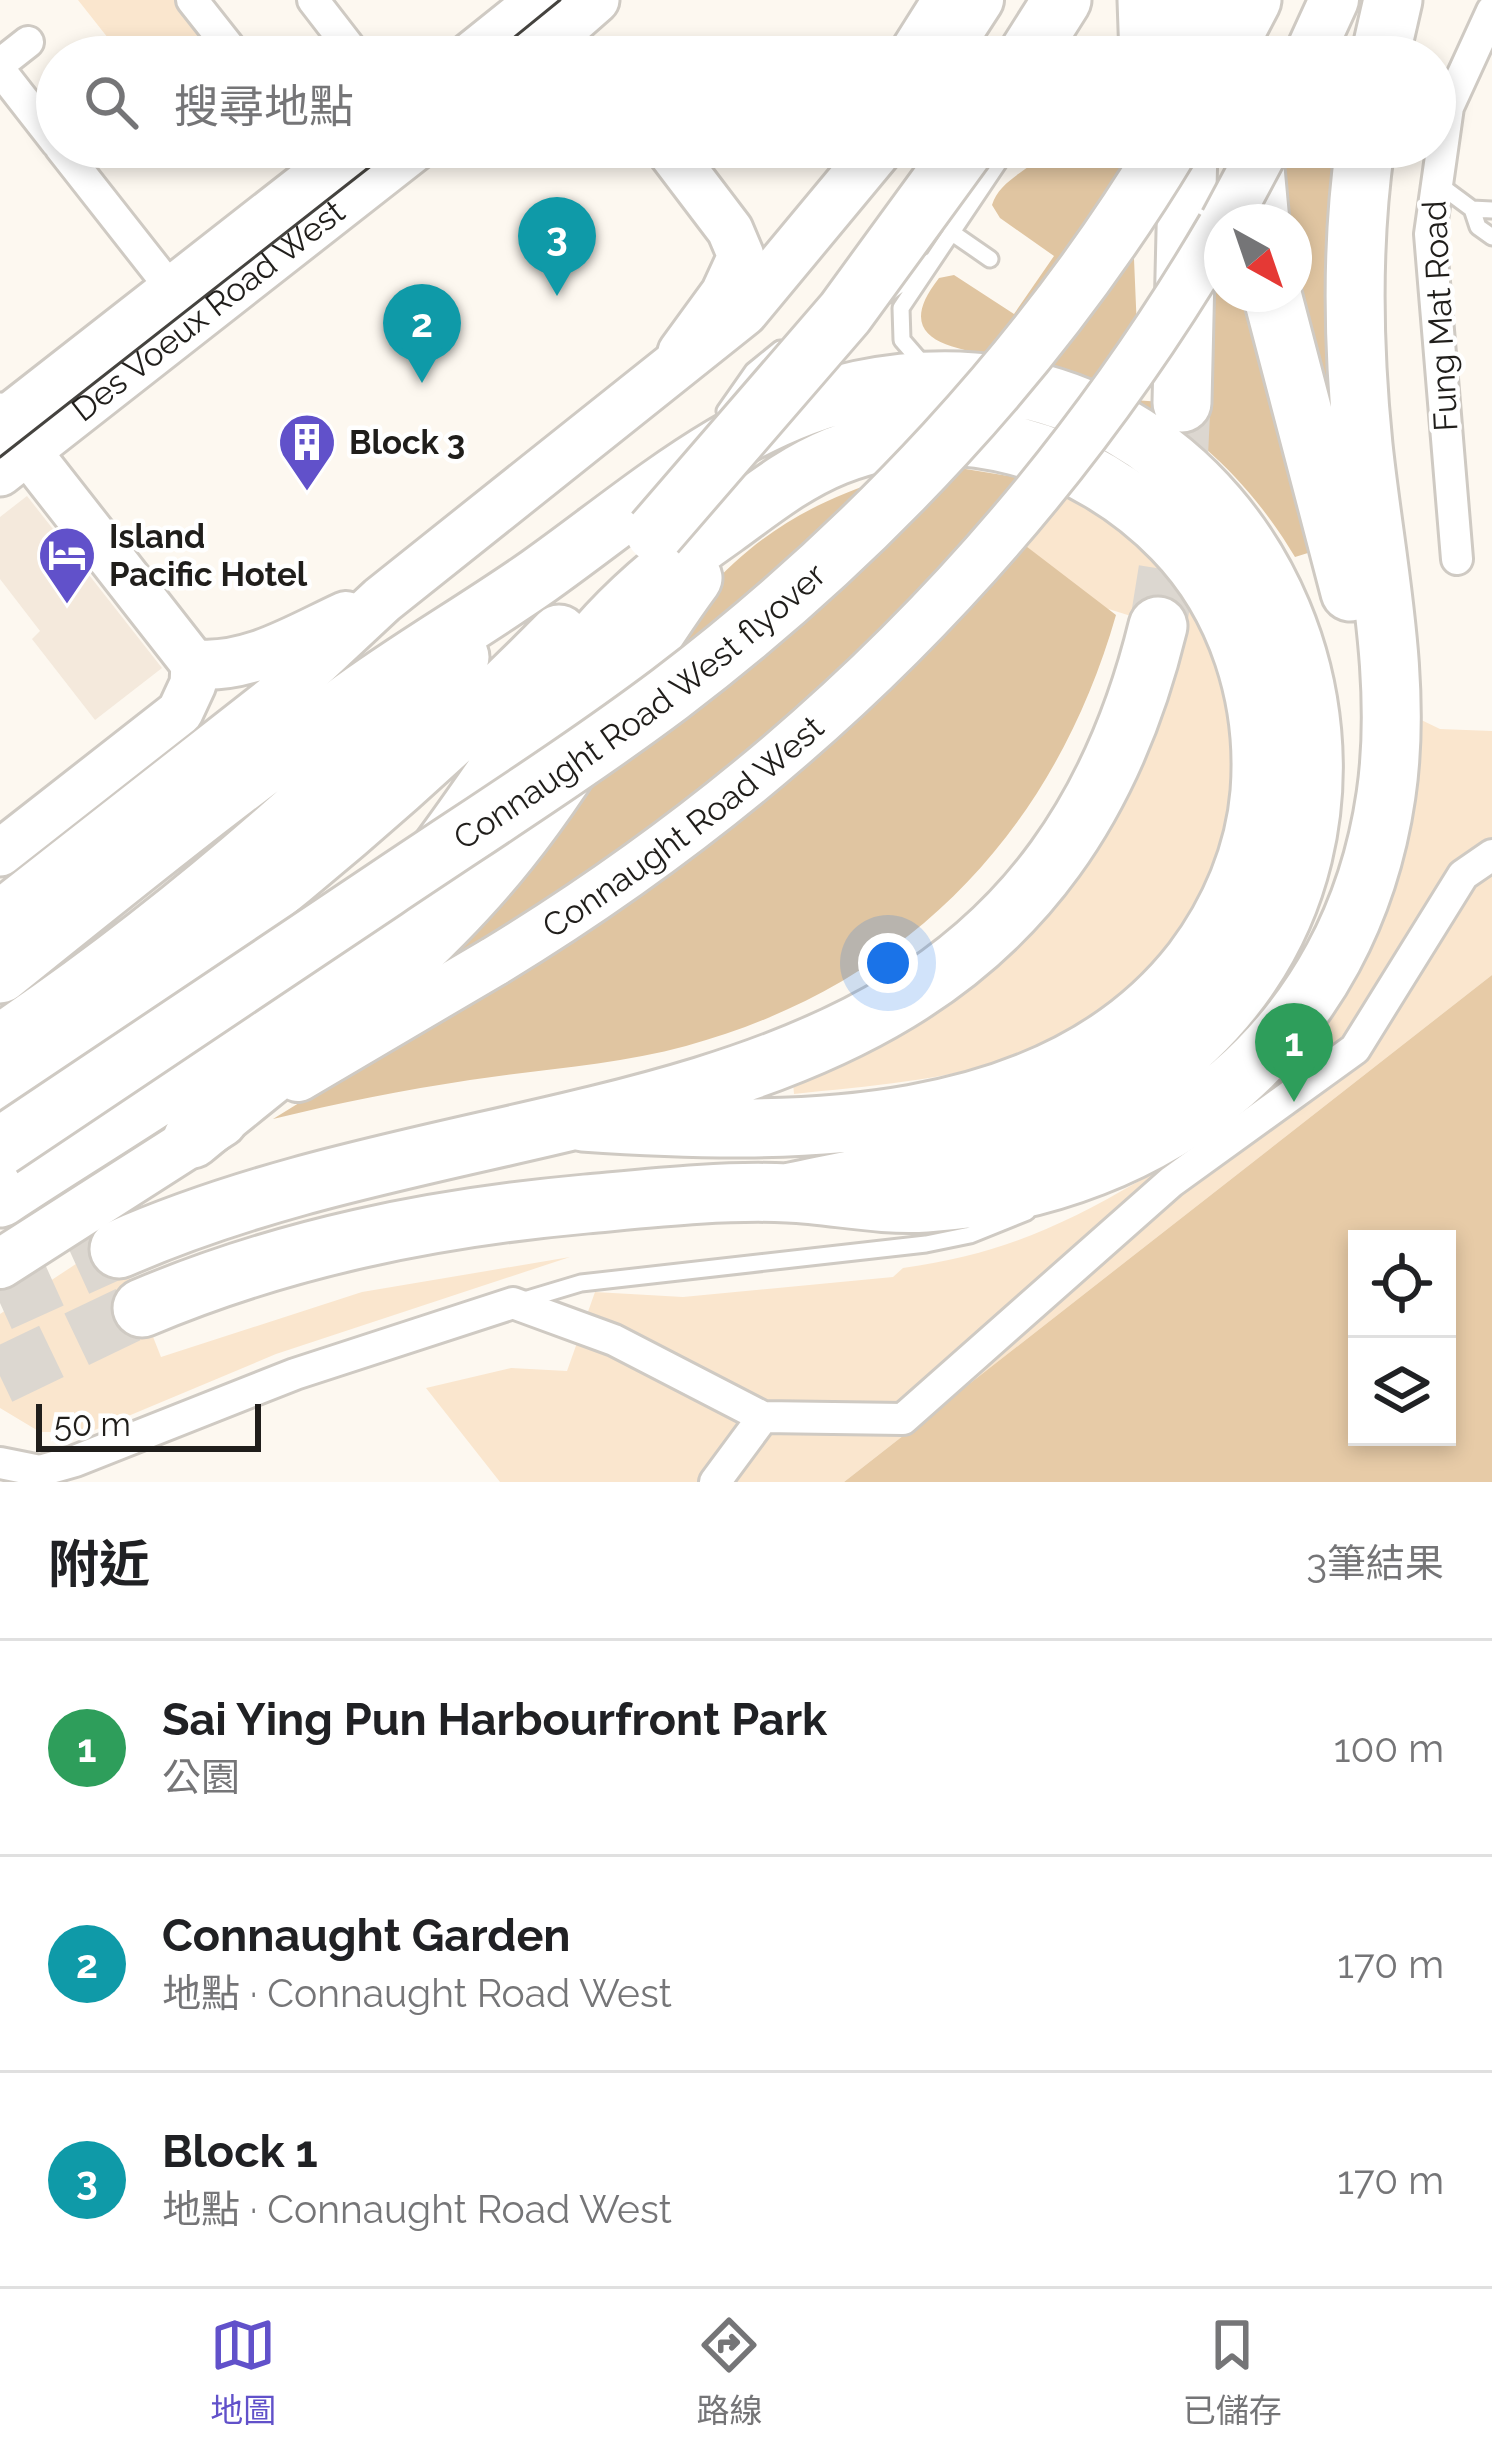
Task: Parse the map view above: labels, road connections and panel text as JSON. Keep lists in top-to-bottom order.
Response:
{
  "streets": {
    "highway": ["Connaught Road West flyover"],
    "main road": ["Des Voeux Road West", "Connaught Road West"],
    "street": ["Fung Mat Road"]
  },
  "places": {
    "building": ["Block 3"],
    "hotel": ["Island Pacific Hotel"]
  },
  "scale_bar": "50 m",
  "north": "bottom right",
  "page": {
    "search": "搜尋地點",
    "pins": ["3", "2", "1"],
    "scale": "50 m",
    "heading": ["附近", "3筆結果"],
    "list": [
      {
        "mark": "1",
        "name": "Sai Ying Pun Harbourfront Park",
        "note": "公園",
        "value": "100 m"
      },
      {
        "mark": "2",
        "name": "Connaught Garden",
        "note": "地點 · Connaught Road West",
        "value": "170 m"
      },
      {
        "mark": "3",
        "name": "Block 1",
        "note": "地點 · Connaught Road West",
        "value": "170 m"
      }
    ],
    "nav": ["地圖", "路線", "已儲存"]
  }
}
